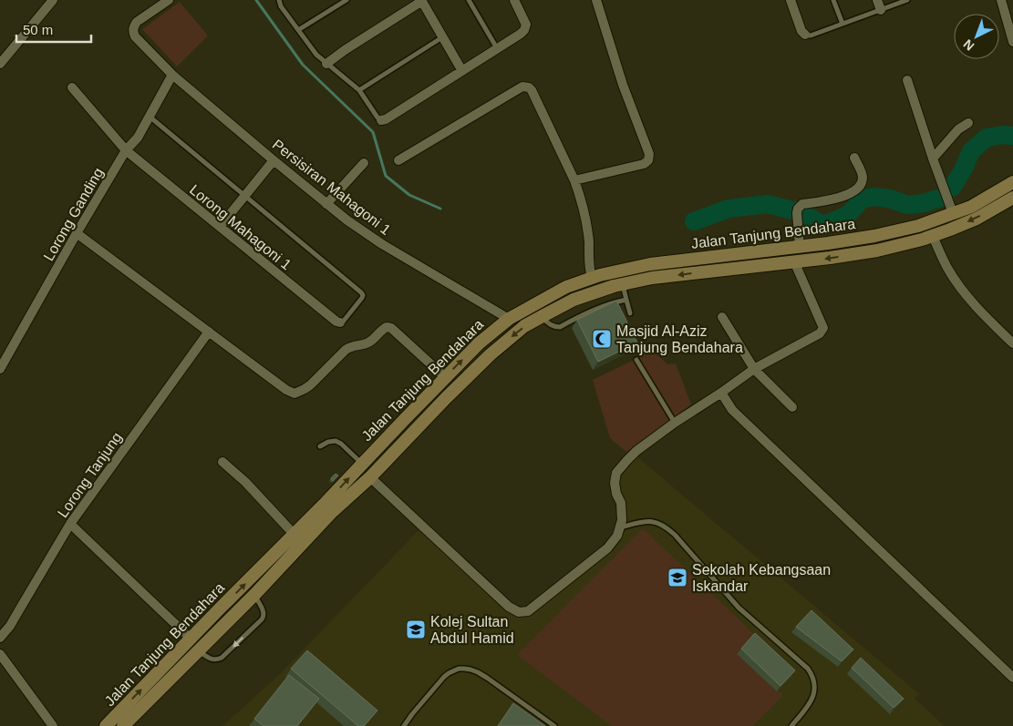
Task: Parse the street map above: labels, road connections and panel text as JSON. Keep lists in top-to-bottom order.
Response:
{
  "streets": {
    "main road": ["Jalan Tanjung Bendahara"],
    "street": [
      "Persisiran Mahagoni 1",
      "Lorong Ganding",
      "Lorong Mahagoni 1",
      "Lorong Tanjung"
    ]
  },
  "crossings": [
    ["Persisiran Mahagoni 1", "Lorong Ganding"],
    ["Persisiran Mahagoni 1", "Jalan Tanjung Bendahara"],
    ["Lorong Ganding", "Lorong Mahagoni 1"]
  ],
  "places": {
    "mosque": ["Masjid Al-Aziz Tanjung Bendahara"],
    "school or university": ["Sekolah Kebangsaan Iskandar", "Kolej Sultan Abdul Hamid"]
  },
  "scale_bar": "50 m",
  "north": "bottom left"
}
